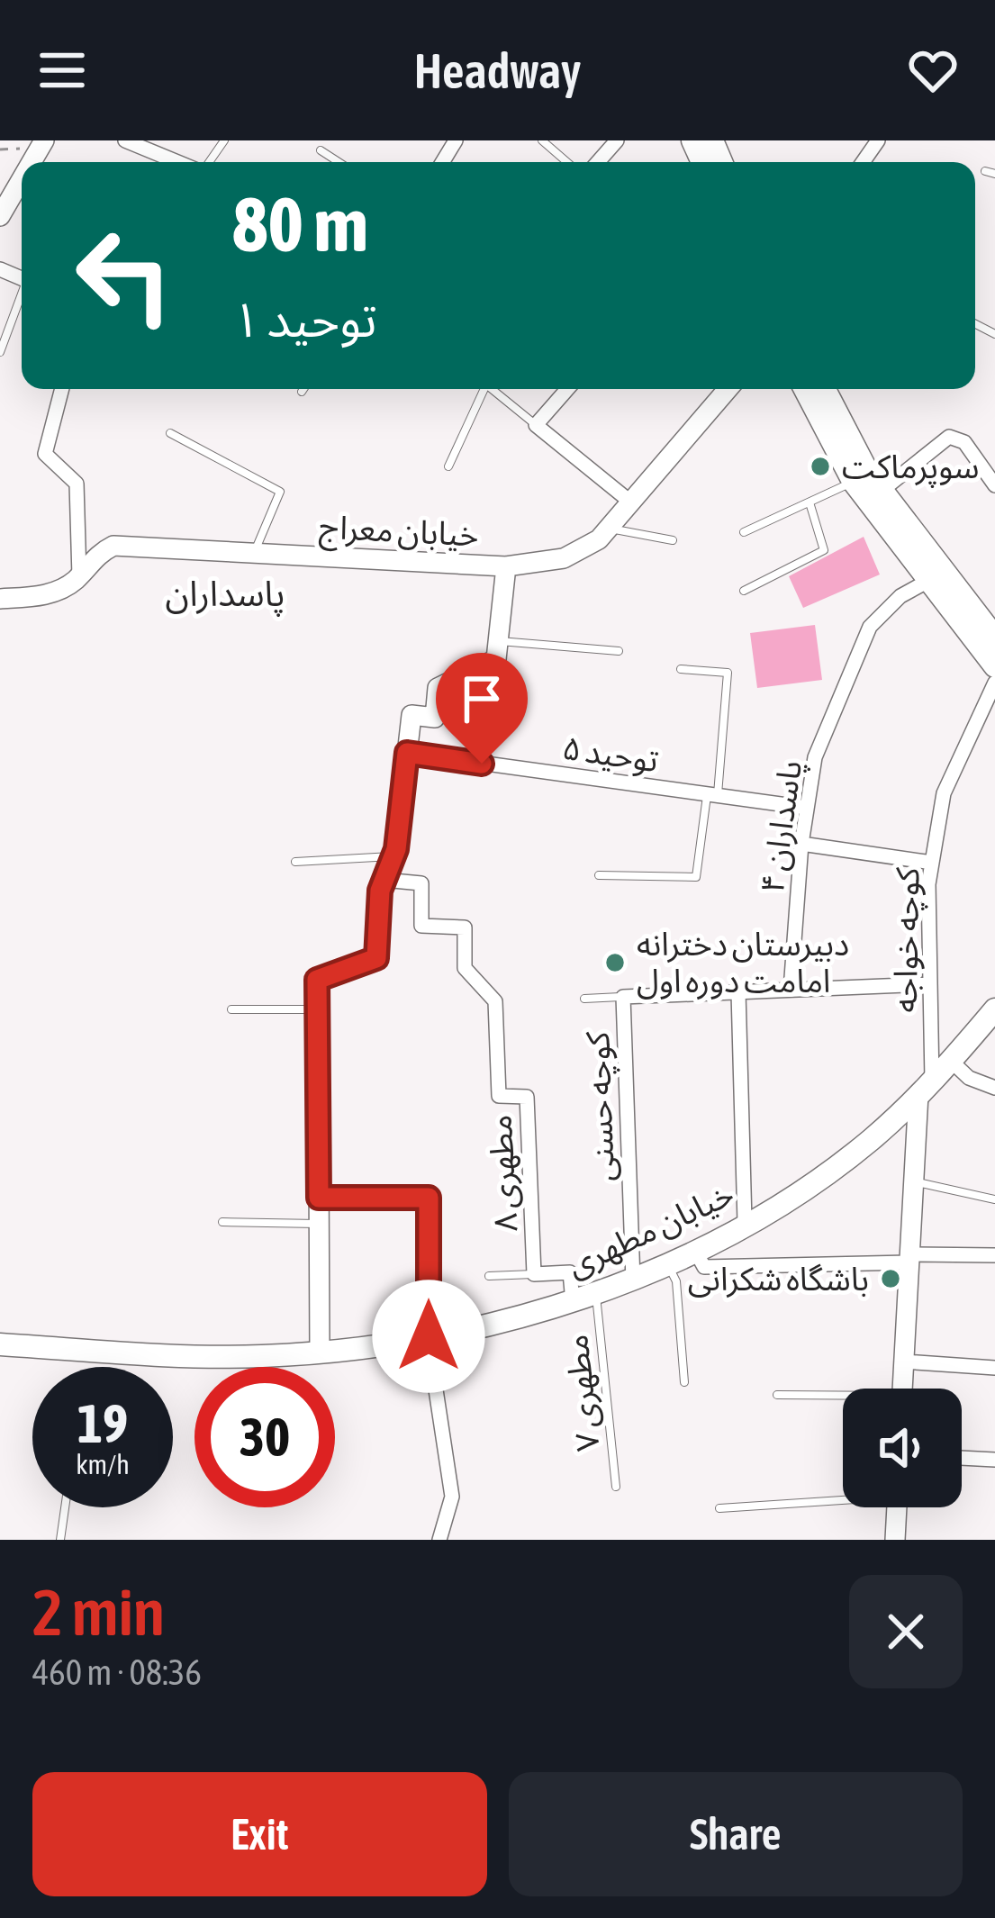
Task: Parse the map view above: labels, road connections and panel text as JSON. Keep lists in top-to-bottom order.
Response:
{
  "streets": {
    "main road": ["خیابان مطهری"],
    "street": [
      "خیابان معراج",
      "توحید ۵",
      "پاسداران ۴",
      "کوچه خواجه",
      "کوچه حسنی",
      "مطهری ۸"
    ],
    "lane": ["مطهری ۷"]
  },
  "crossings": [
    ["توحید ۵", "پاسداران ۴"],
    ["کوچه خواجه", "خیابان مطهری"],
    ["کوچه حسنی", "خیابان مطهری"],
    ["خیابان مطهری", "مطهری ۷"]
  ],
  "districts": ["پاسداران"],
  "places": ["سوپرماکت", "دبیرستان دخترانه امامت دوره اول", "باشگاه شکرانی"],
  "page": {
    "header": "Headway",
    "turn": ["80 m", "توحید ۱"],
    "speed": "19 km/h",
    "limit": "30",
    "heading": ["2 min", "460 m · 08:36"],
    "buttons": ["Exit", "Share"]
  }
}
